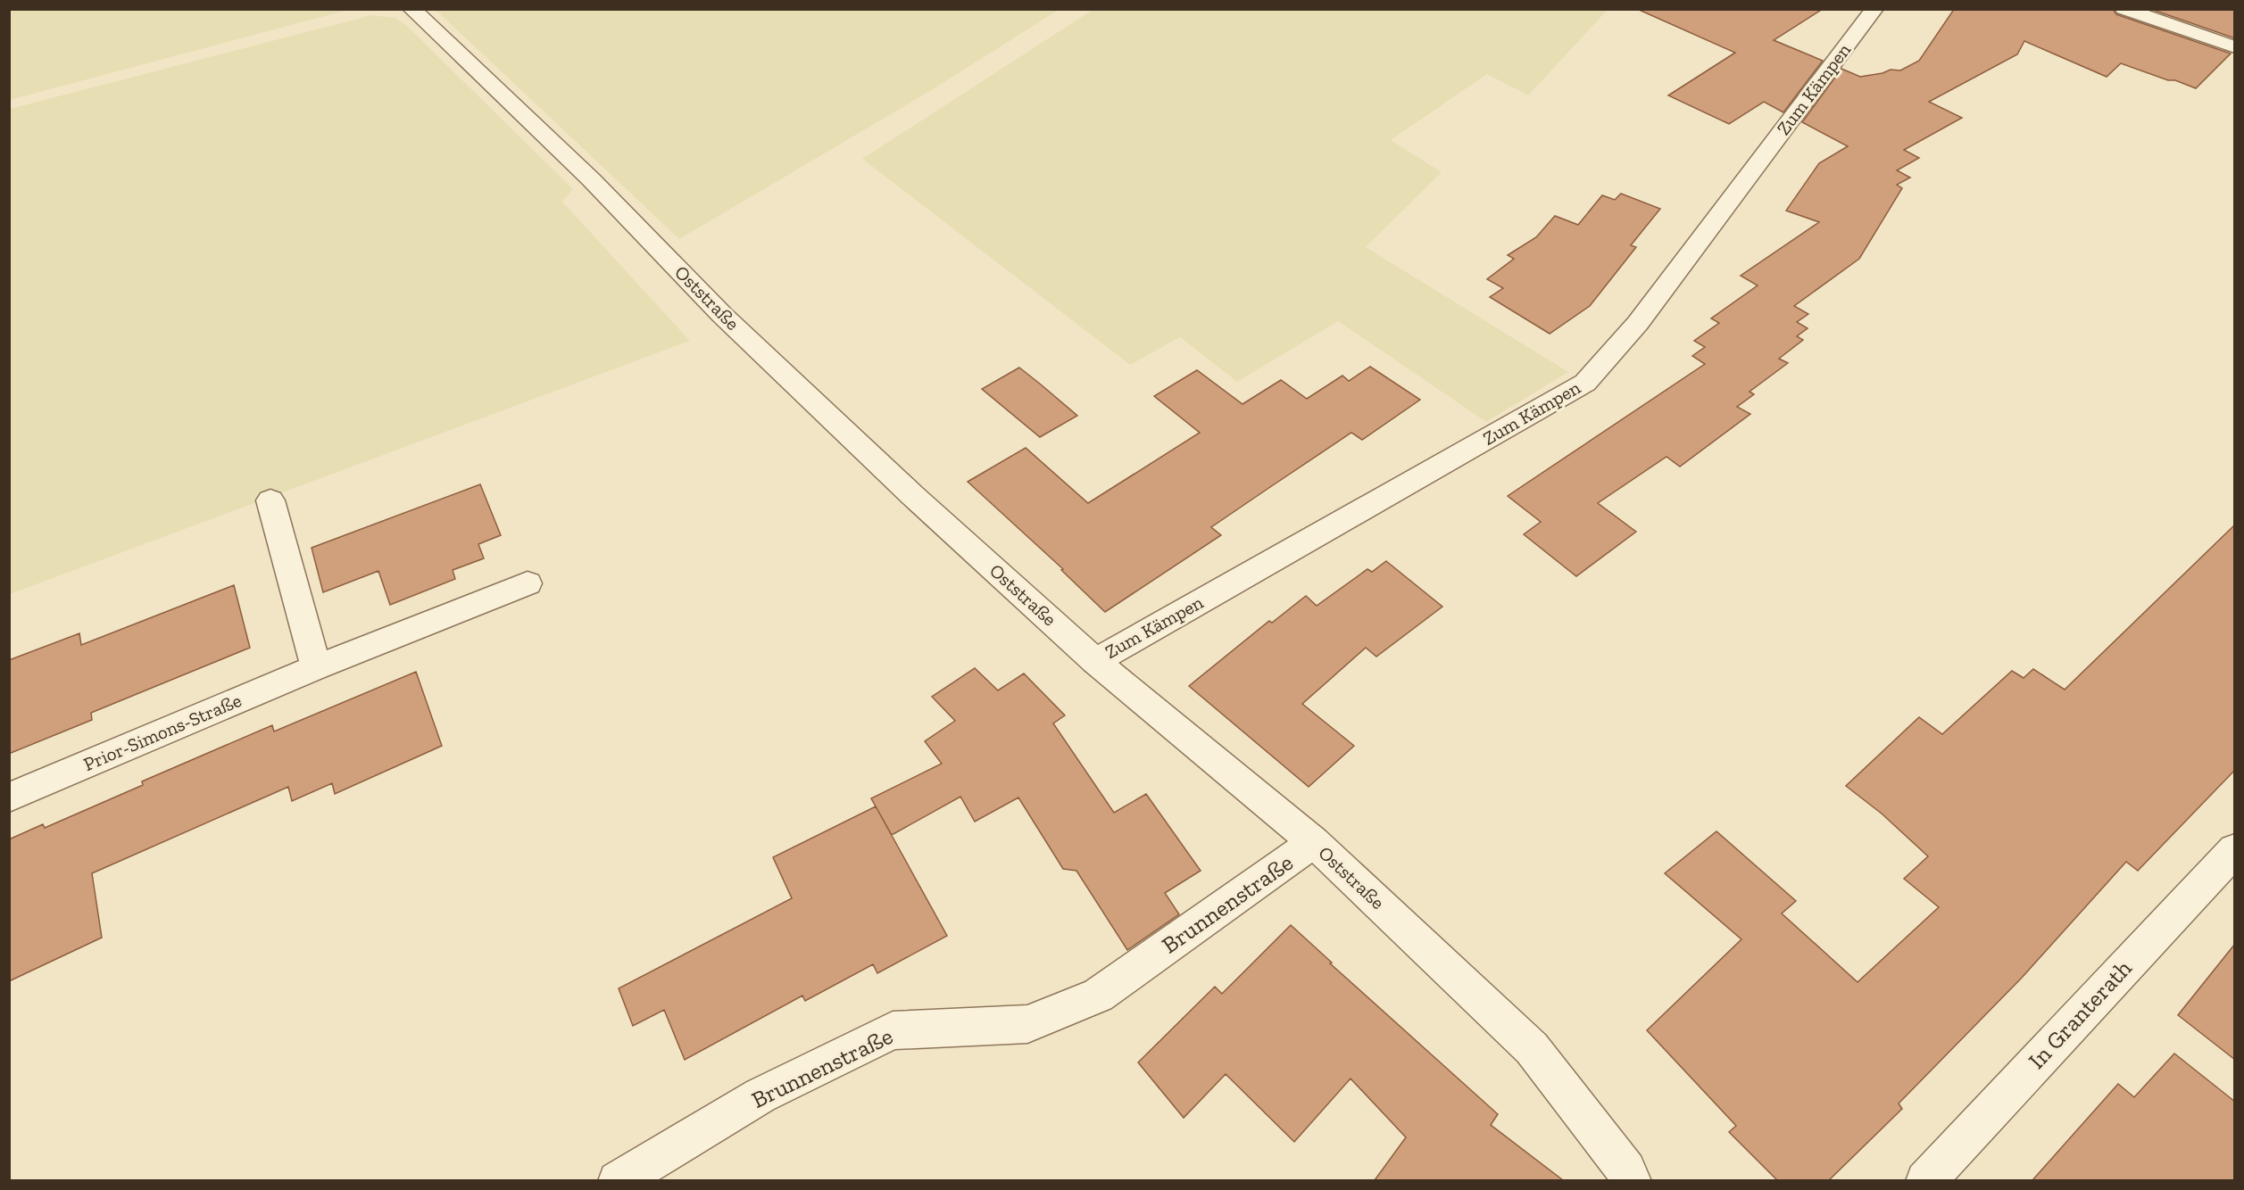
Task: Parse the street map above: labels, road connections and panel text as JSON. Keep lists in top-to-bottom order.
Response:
{
  "streets": {
    "street": [
      "Zum Kämpen",
      "Oststraße",
      "Prior-Simons-Straße",
      "Brunnenstraße",
      "In Granterath"
    ]
  },
  "crossings": [
    ["Zum Kämpen", "Oststraße"],
    ["Oststraße", "Brunnenstraße"]
  ]
}
